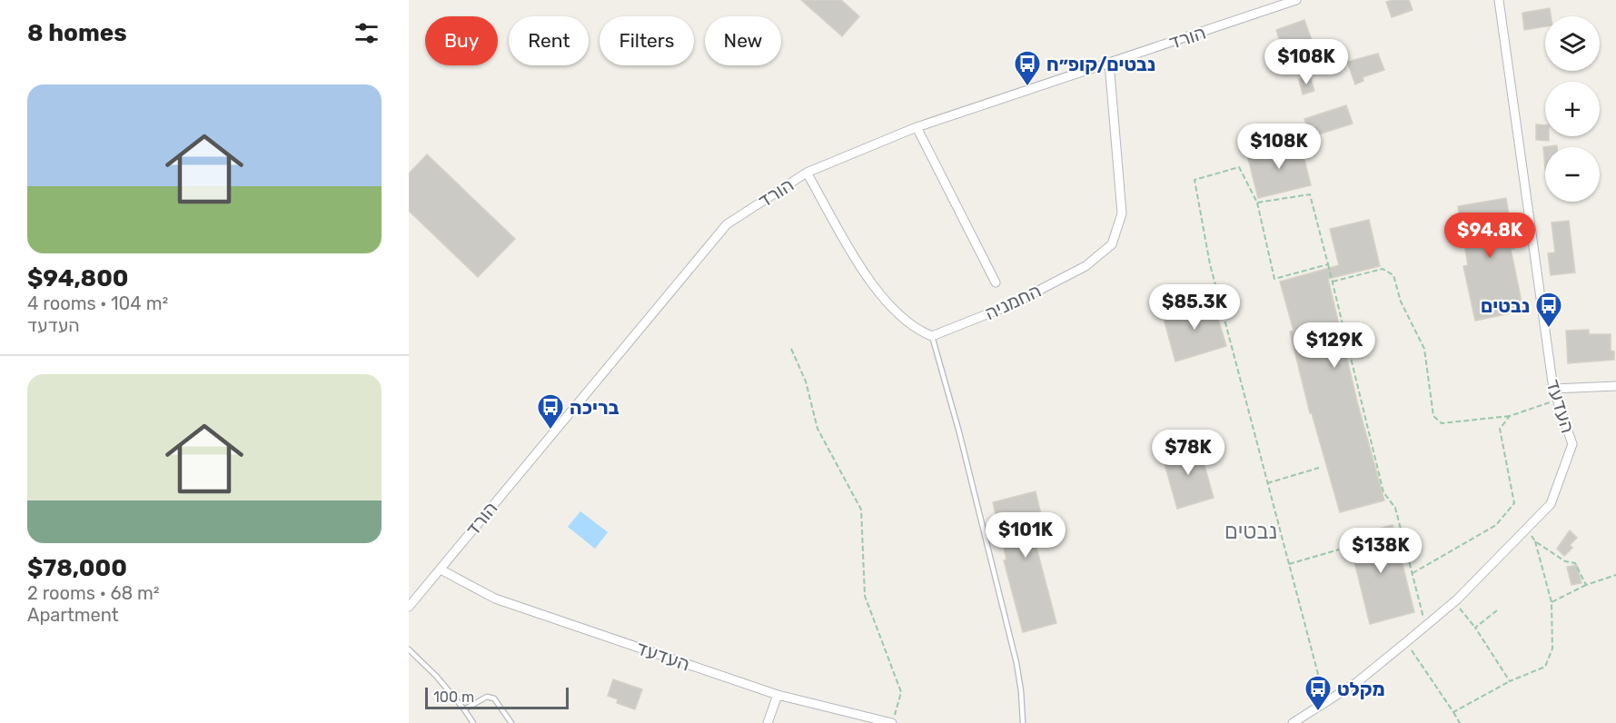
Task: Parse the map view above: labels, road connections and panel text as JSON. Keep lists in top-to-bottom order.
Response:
{
  "streets": {
    "street": ["הורד", "החמניה", "העדעד"]
  },
  "crossings": [
    ["הורד", "החמניה"],
    ["הורד", "העדעד"]
  ],
  "districts": ["נבטים"],
  "places": {
    "bus stop": [
      "נבטים/קופ״ח",
      "נבטים",
      "בריכה",
      "מקלט"
    ]
  },
  "scale_bar": "100 m",
  "page": {
    "heading": "8 homes",
    "map_buttons": ["+", "−"],
    "chip": [
      "Buy",
      "Rent",
      "Filters",
      "New"
    ],
    "price": [
      "$108K",
      "$108K",
      "$94.8K",
      "$85.3K",
      "$129K",
      "$78K",
      "$101K",
      "$138K"
    ],
    "list": [
      {
        "name": "$94,800",
        "note": "4 rooms · 104 m² · העדעד"
      },
      {
        "name": "$78,000",
        "note": "2 rooms · 68 m² · Apartment"
      }
    ],
    "scale": "100 m"
  }
}
